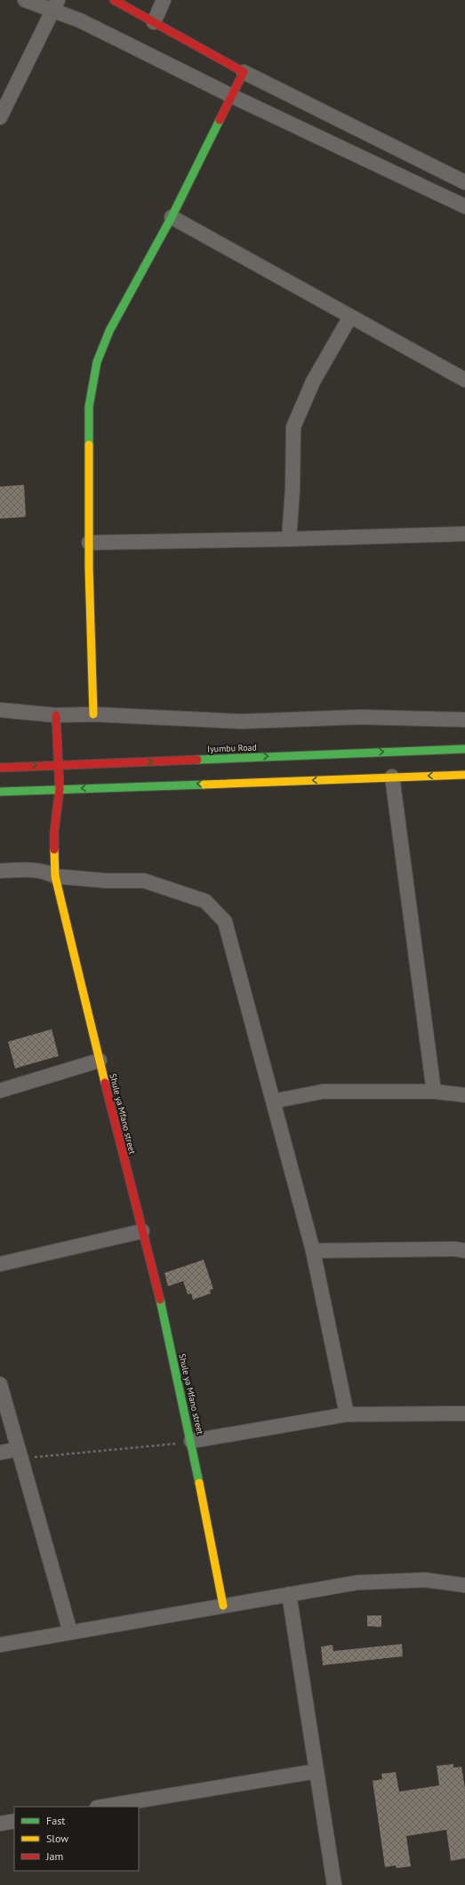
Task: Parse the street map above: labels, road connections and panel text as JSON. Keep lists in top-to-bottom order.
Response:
{
  "streets": {
    "street": ["Iyumbu Road", "Shule ya Mfano street"]
  },
  "crossings": [
    ["Iyumbu Road", "Shule ya Mfano street"]
  ],
  "legend": ["Fast", "Slow", "Jam"]
}
